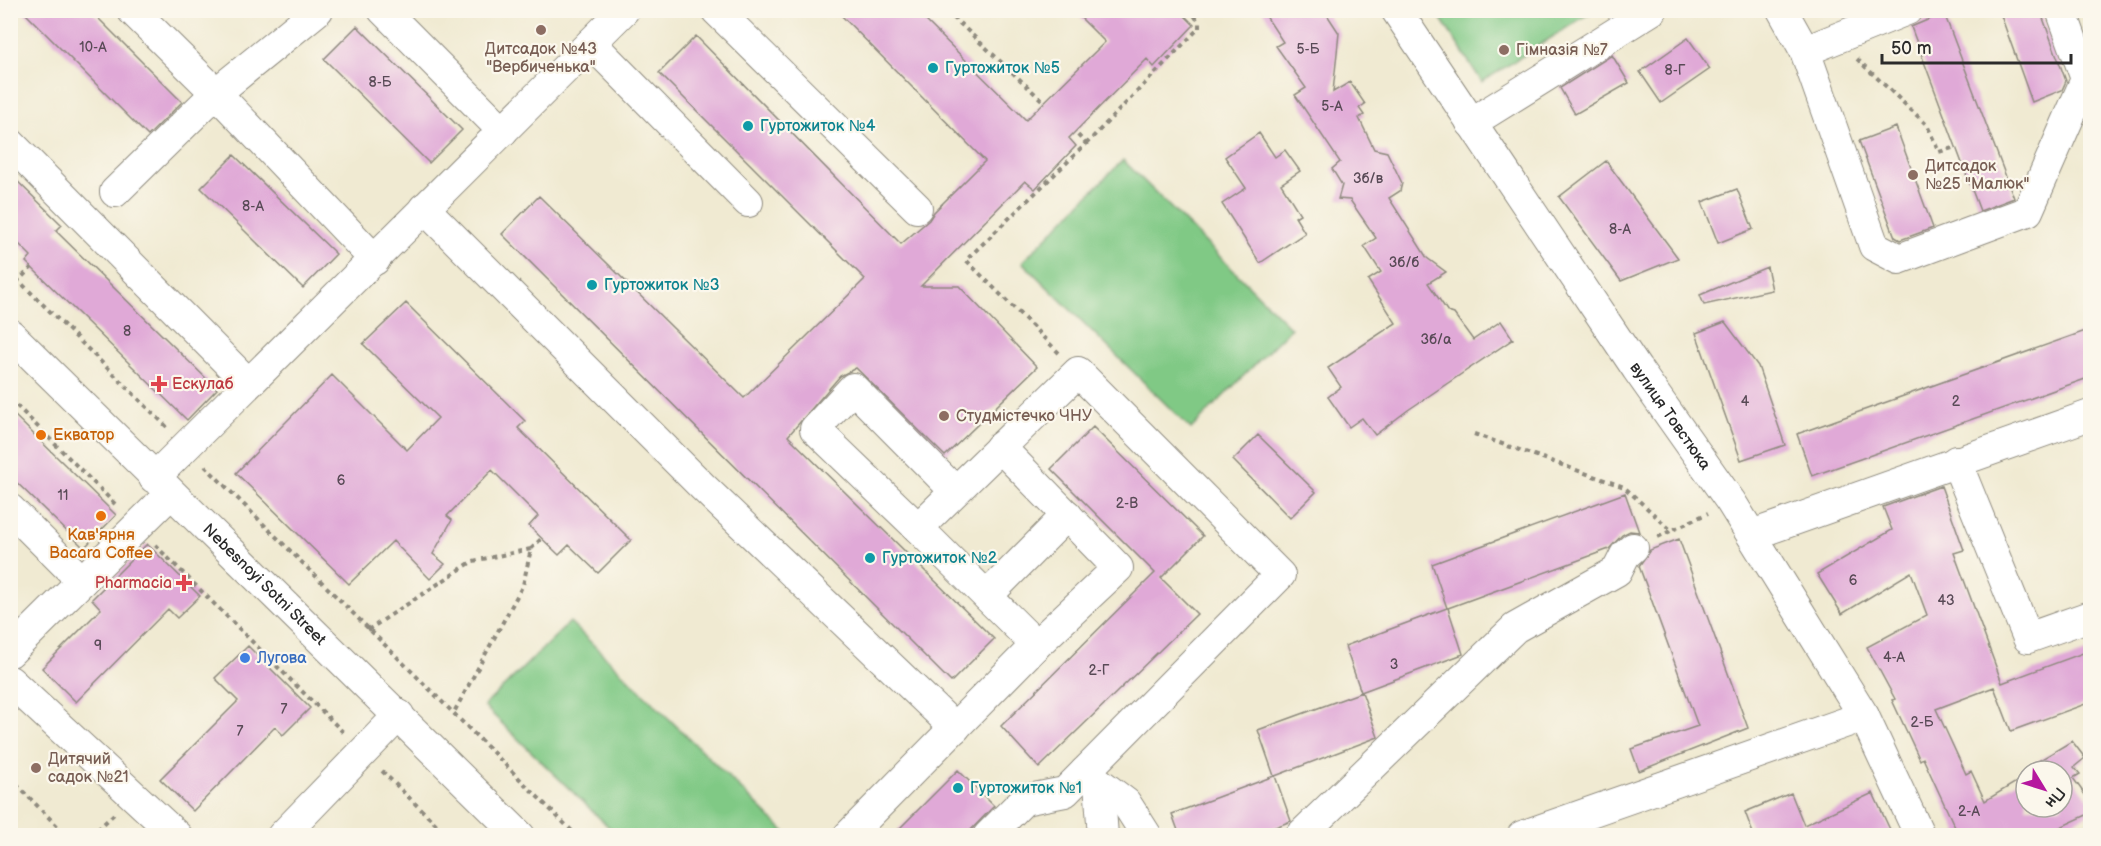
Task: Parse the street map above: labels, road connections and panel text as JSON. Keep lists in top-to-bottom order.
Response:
{
  "streets": {
    "street": ["вулиця Товстюка", "Nebesnoyi Sotni Street"]
  },
  "places": {
    "other": [
      "Дитсадок №43 \"Вербиченька\"",
      "Гімназія №7",
      "Гуртожиток №5",
      "Гуртожиток №4",
      "Дитсадок №25 \"Малюк\"",
      "Гуртожиток №3",
      "Студмістечко ЧНУ",
      "Екватор",
      "Кав'ярня Bacara Coffee",
      "Гуртожиток №2",
      "Лугова",
      "Дитячий садок №21",
      "Гуртожиток №1"
    ],
    "health": ["Ескулаб", "Pharmacia"]
  },
  "house_numbers": [
    "10-А",
    "5-Б",
    "8-Г",
    "8-Б",
    "5-А",
    "3б/в",
    "8-А",
    "8-А",
    "3б/б",
    "8",
    "3б/а",
    "4",
    "2",
    "6",
    "11",
    "2-В",
    "6",
    "43",
    "9",
    "4-А",
    "3",
    "2-Г",
    "7",
    "2-Б",
    "7",
    "2-А"
  ],
  "scale_bar": "50 m",
  "north": "bottom right"
}
